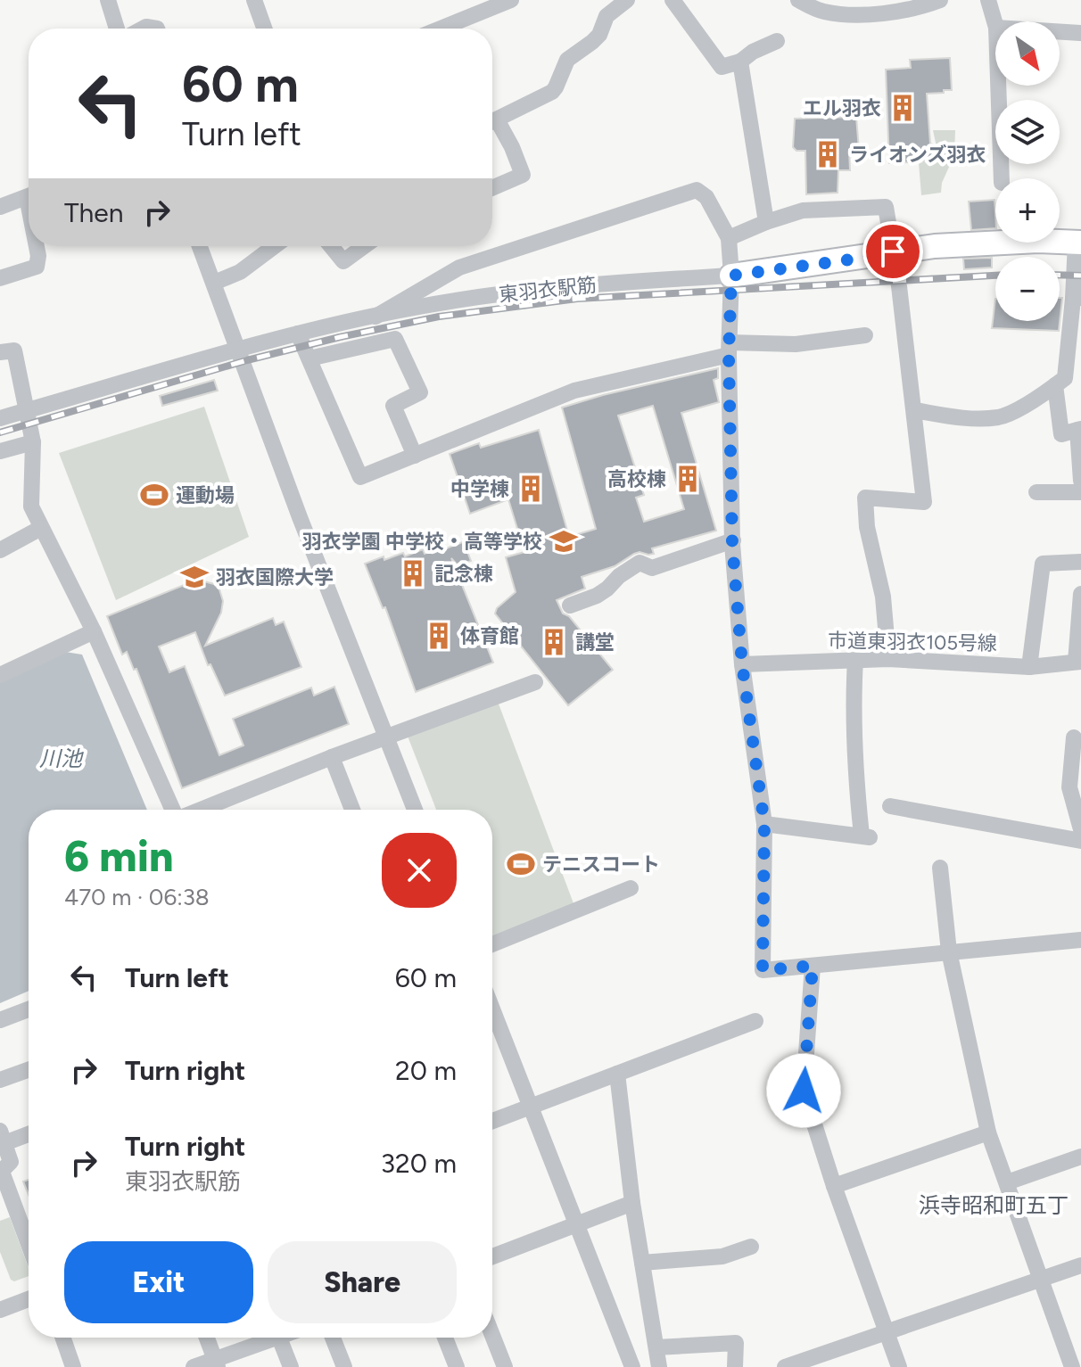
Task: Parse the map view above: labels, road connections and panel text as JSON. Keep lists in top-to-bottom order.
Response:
{
  "streets": {
    "street": ["東羽衣駅筋", "市道東羽衣105号線"]
  },
  "districts": ["浜寺昭和町五丁"],
  "water": ["川池"],
  "places": {
    "building": [
      "エル羽衣",
      "ライオンズ羽衣",
      "高校棟",
      "中学棟",
      "記念棟",
      "体育館",
      "講堂"
    ],
    "sports": ["運動場", "テニスコート"],
    "school or university": ["羽衣学園 中学校・高等学校", "羽衣国際大学"]
  },
  "north": "bottom right",
  "page": {
    "map_buttons": ["+", "−"],
    "turn": ["60 m", "Turn left"],
    "then": "Then",
    "heading": ["6 min", "470 m · 06:38"],
    "list": [
      {
        "name": "Turn left",
        "value": "60 m"
      },
      {
        "name": "Turn right",
        "value": "20 m"
      },
      {
        "name": "Turn right",
        "note": "東羽衣駅筋",
        "value": "320 m"
      }
    ],
    "buttons": ["Exit", "Share"]
  }
}
